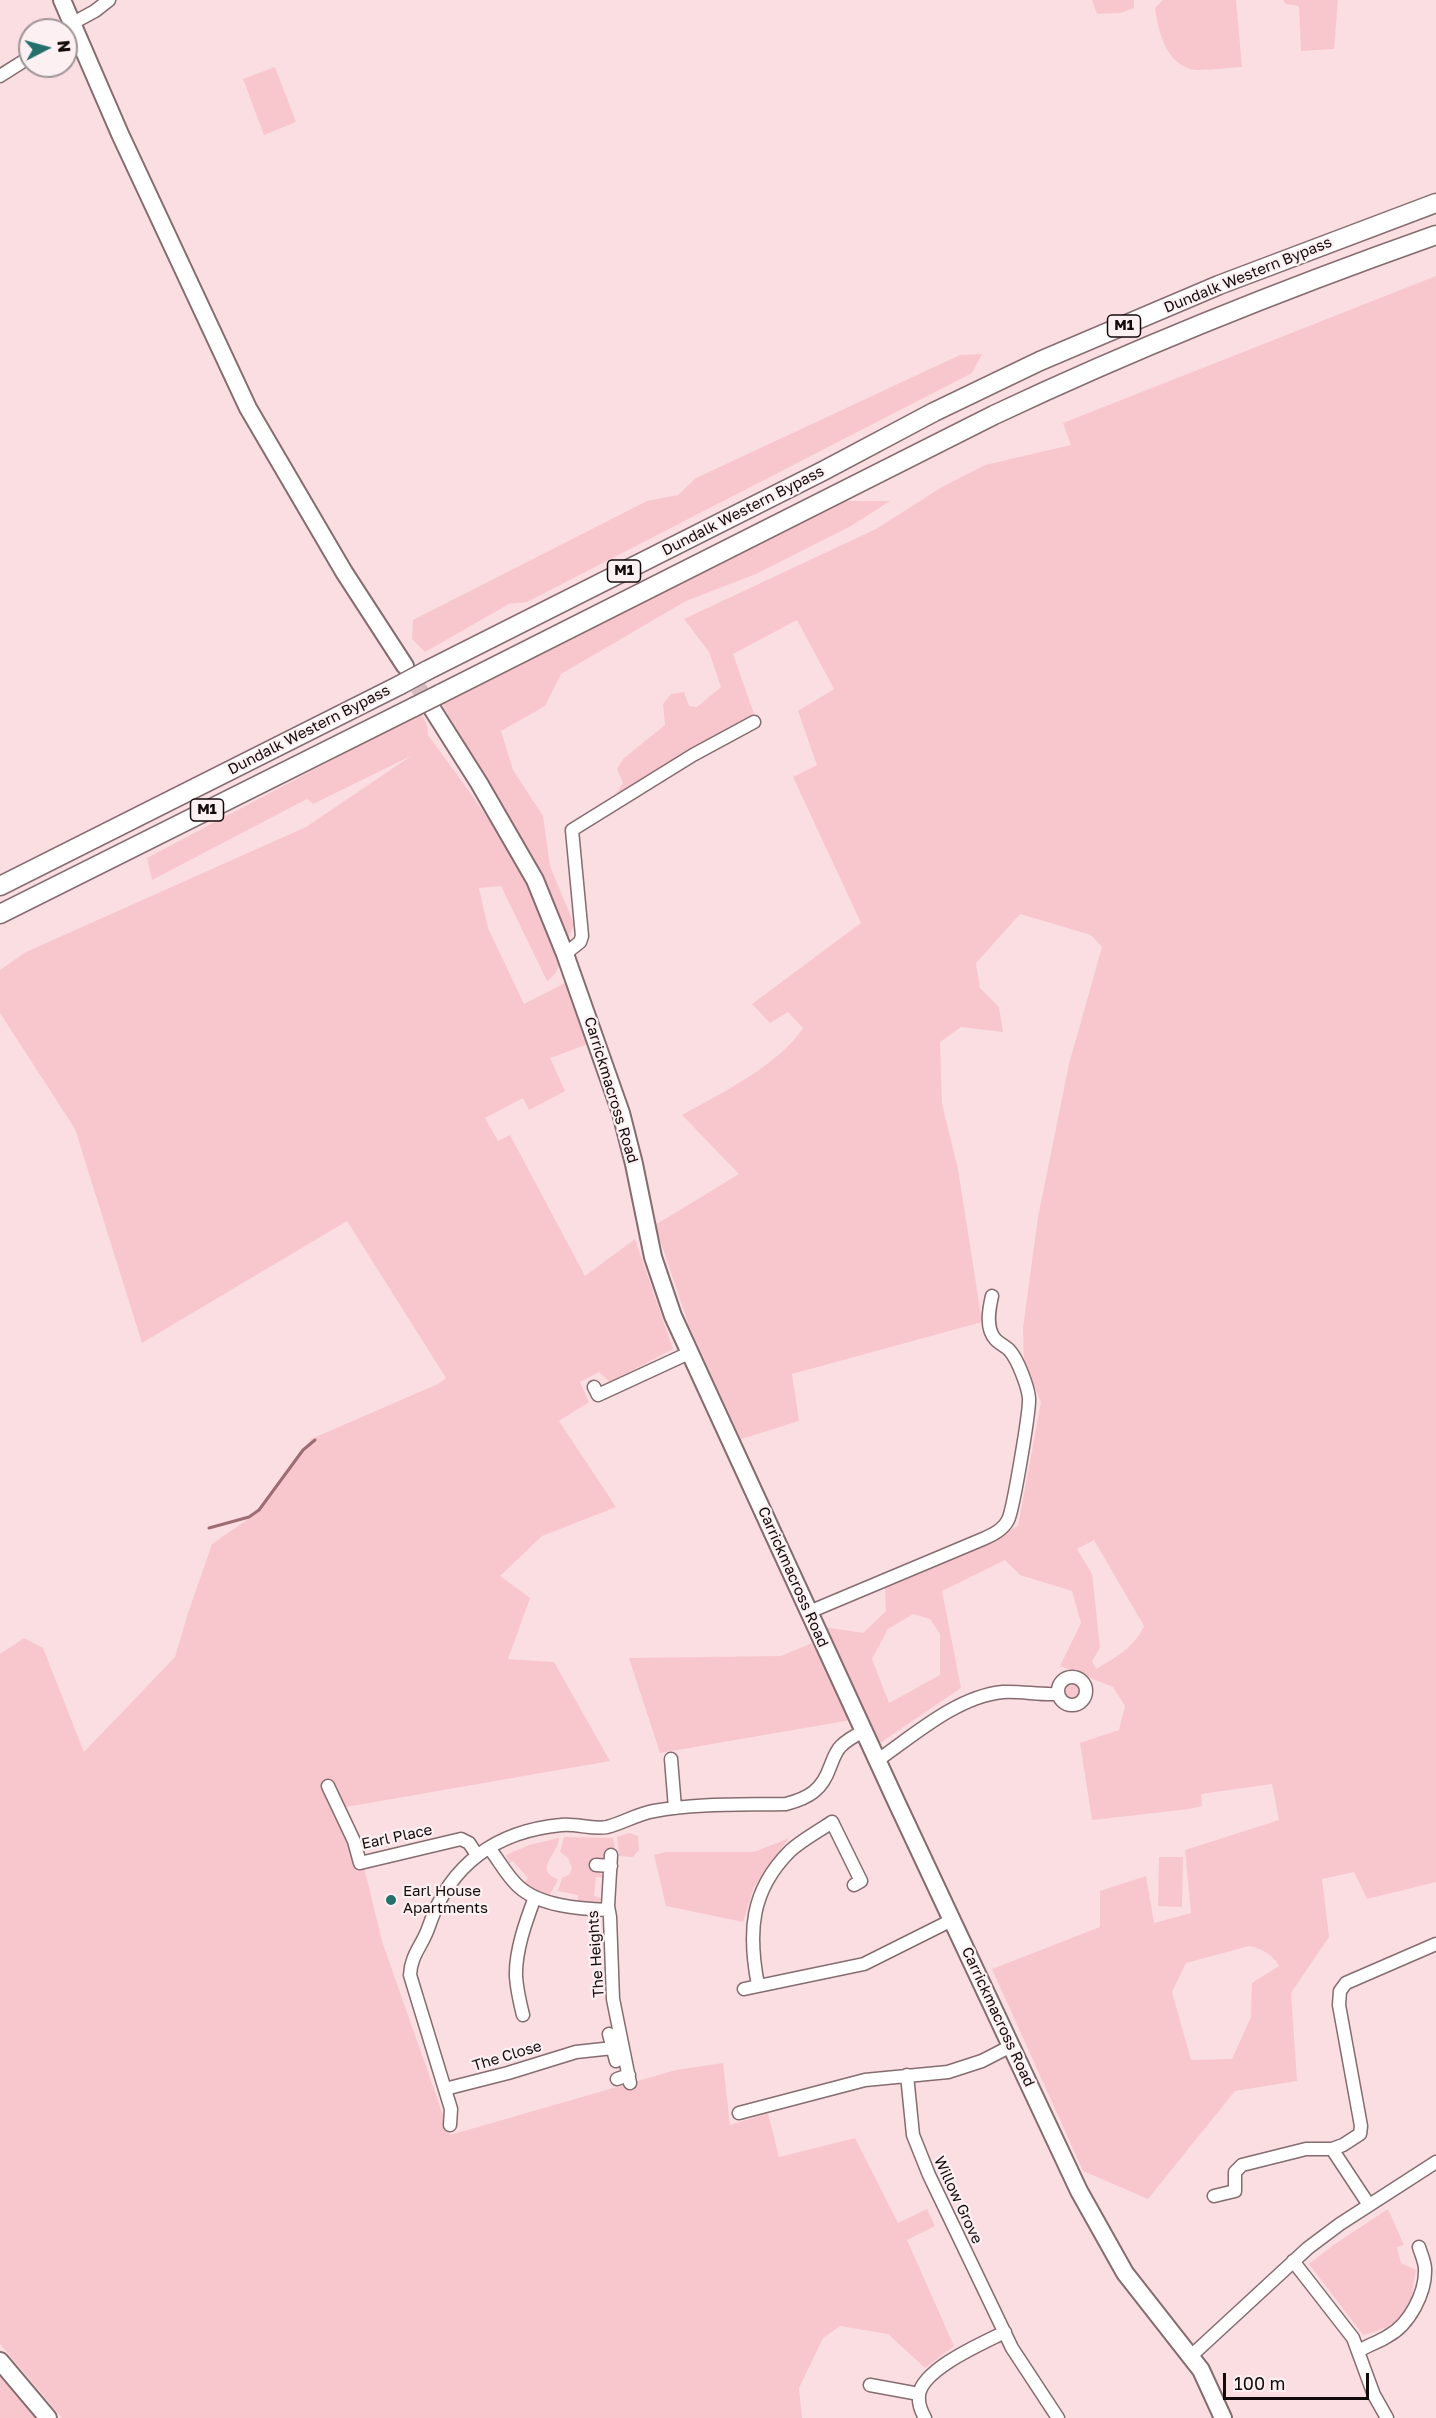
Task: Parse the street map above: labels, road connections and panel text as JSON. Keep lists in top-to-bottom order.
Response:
{
  "streets": {
    "highway": ["Dundalk Western Bypass", "M1"],
    "main road": ["Carrickmacross Road"],
    "street": [
      "Earl Place",
      "The Heights",
      "The Close",
      "Willow Grove"
    ]
  },
  "crossings": [
    ["Dundalk Western Bypass", "Carrickmacross Road"]
  ],
  "places": ["Earl House Apartments"],
  "scale_bar": "100 m",
  "north": "right"
}
